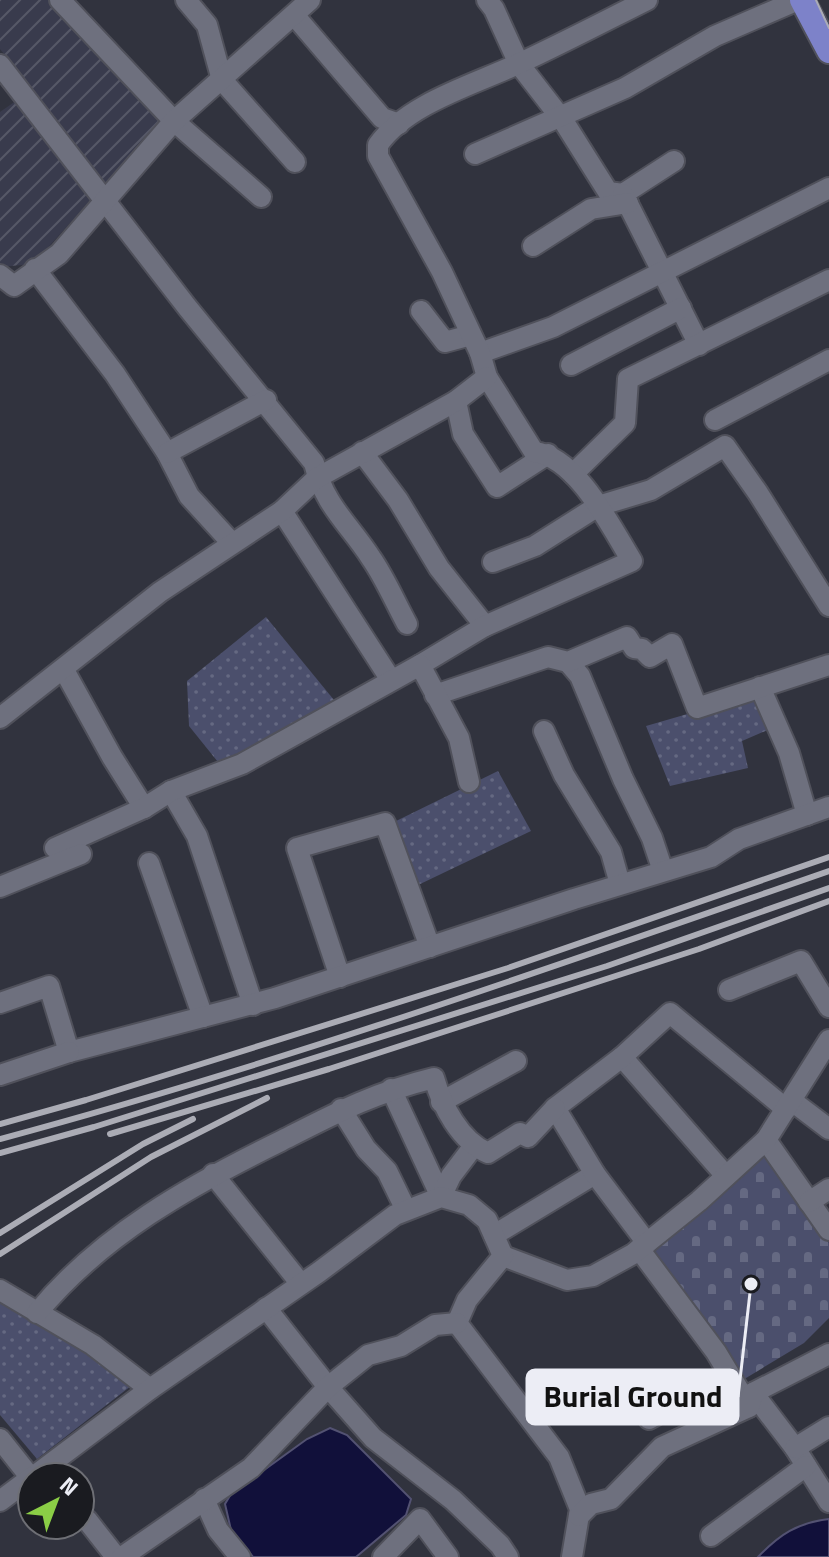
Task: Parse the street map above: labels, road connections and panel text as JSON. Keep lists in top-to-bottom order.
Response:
{
  "places": ["Burial Ground"],
  "north": "top right"
}
